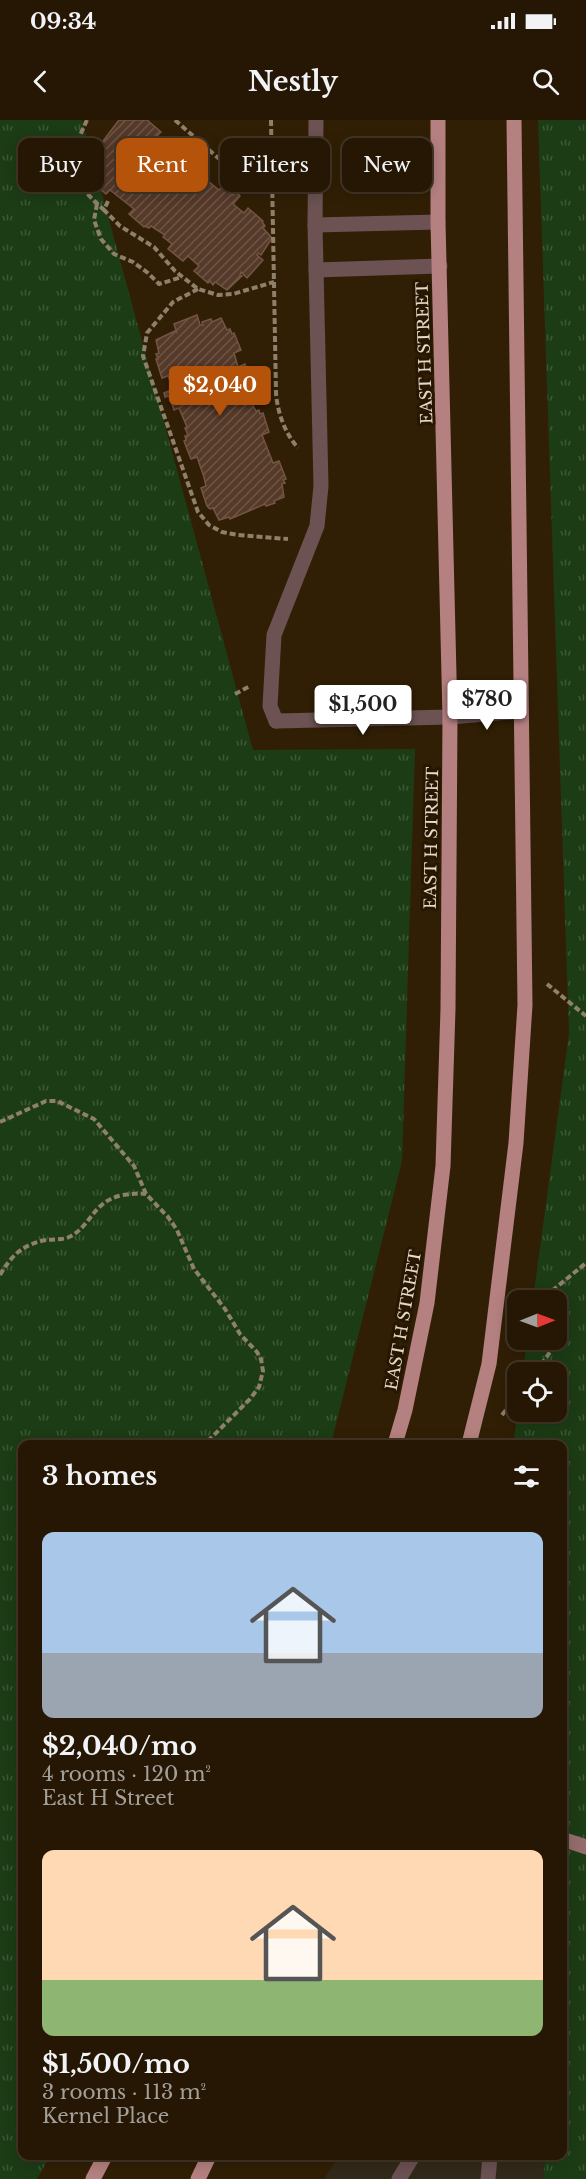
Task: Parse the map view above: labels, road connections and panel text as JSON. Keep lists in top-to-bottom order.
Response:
{
  "streets": {
    "main road": ["EAST H STREET"]
  },
  "north": "right",
  "page": {
    "status": "09:34",
    "header": "Nestly",
    "chip": [
      "Buy",
      "Rent",
      "Filters",
      "New"
    ],
    "price": ["$2,040", "$780", "$1,500"],
    "heading": "3 homes",
    "list": [
      {
        "name": "$2,040/mo",
        "note": "4 rooms · 120 m² · East H Street"
      },
      {
        "name": "$1,500/mo",
        "note": "3 rooms · 113 m² · Kernel Place"
      }
    ]
  }
}
